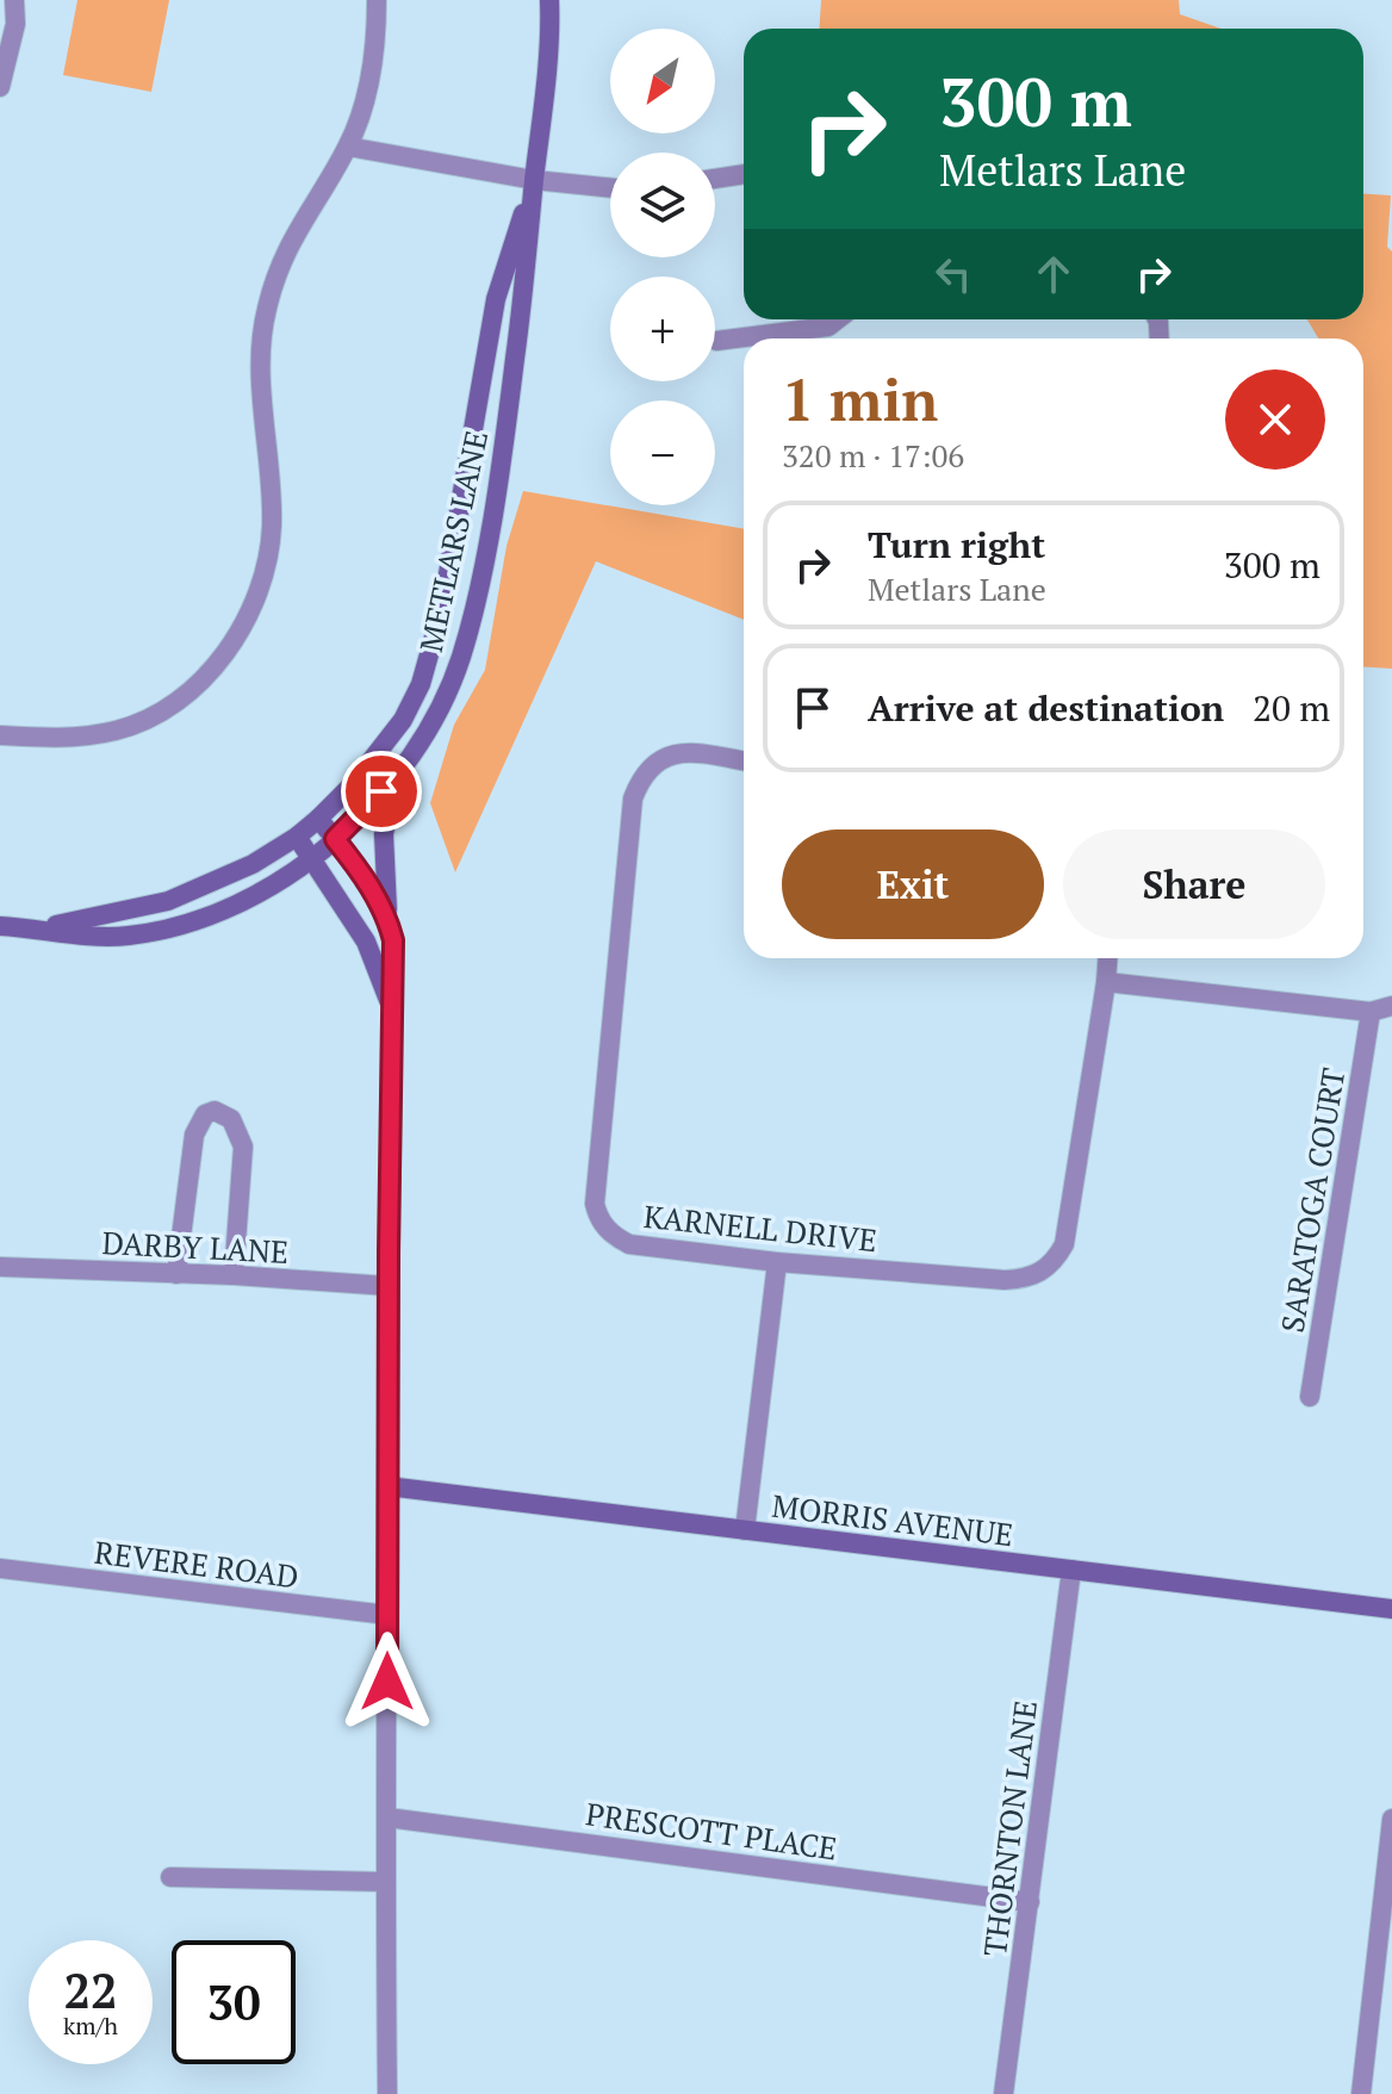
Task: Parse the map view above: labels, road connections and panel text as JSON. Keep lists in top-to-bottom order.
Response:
{
  "streets": {
    "main road": ["METLARS LANE", "MORRIS AVENUE"],
    "street": [
      "SARATOGA COURT",
      "KARNELL DRIVE",
      "DARBY LANE",
      "REVERE ROAD",
      "THORNTON LANE",
      "PRESCOTT PLACE"
    ]
  },
  "crossings": [
    ["MORRIS AVENUE", "THORNTON LANE"],
    ["THORNTON LANE", "PRESCOTT PLACE"]
  ],
  "north": "bottom left",
  "page": {
    "map_buttons": ["+", "−"],
    "turn": ["300 m", "Metlars Lane"],
    "heading": ["1 min", "320 m · 17:06"],
    "list": [
      {
        "name": "Turn right",
        "note": "Metlars Lane",
        "value": "300 m"
      },
      {
        "name": "Arrive at destination",
        "value": "20 m"
      }
    ],
    "buttons": ["Exit", "Share"],
    "speed": "22 km/h",
    "limit": "30"
  }
}
